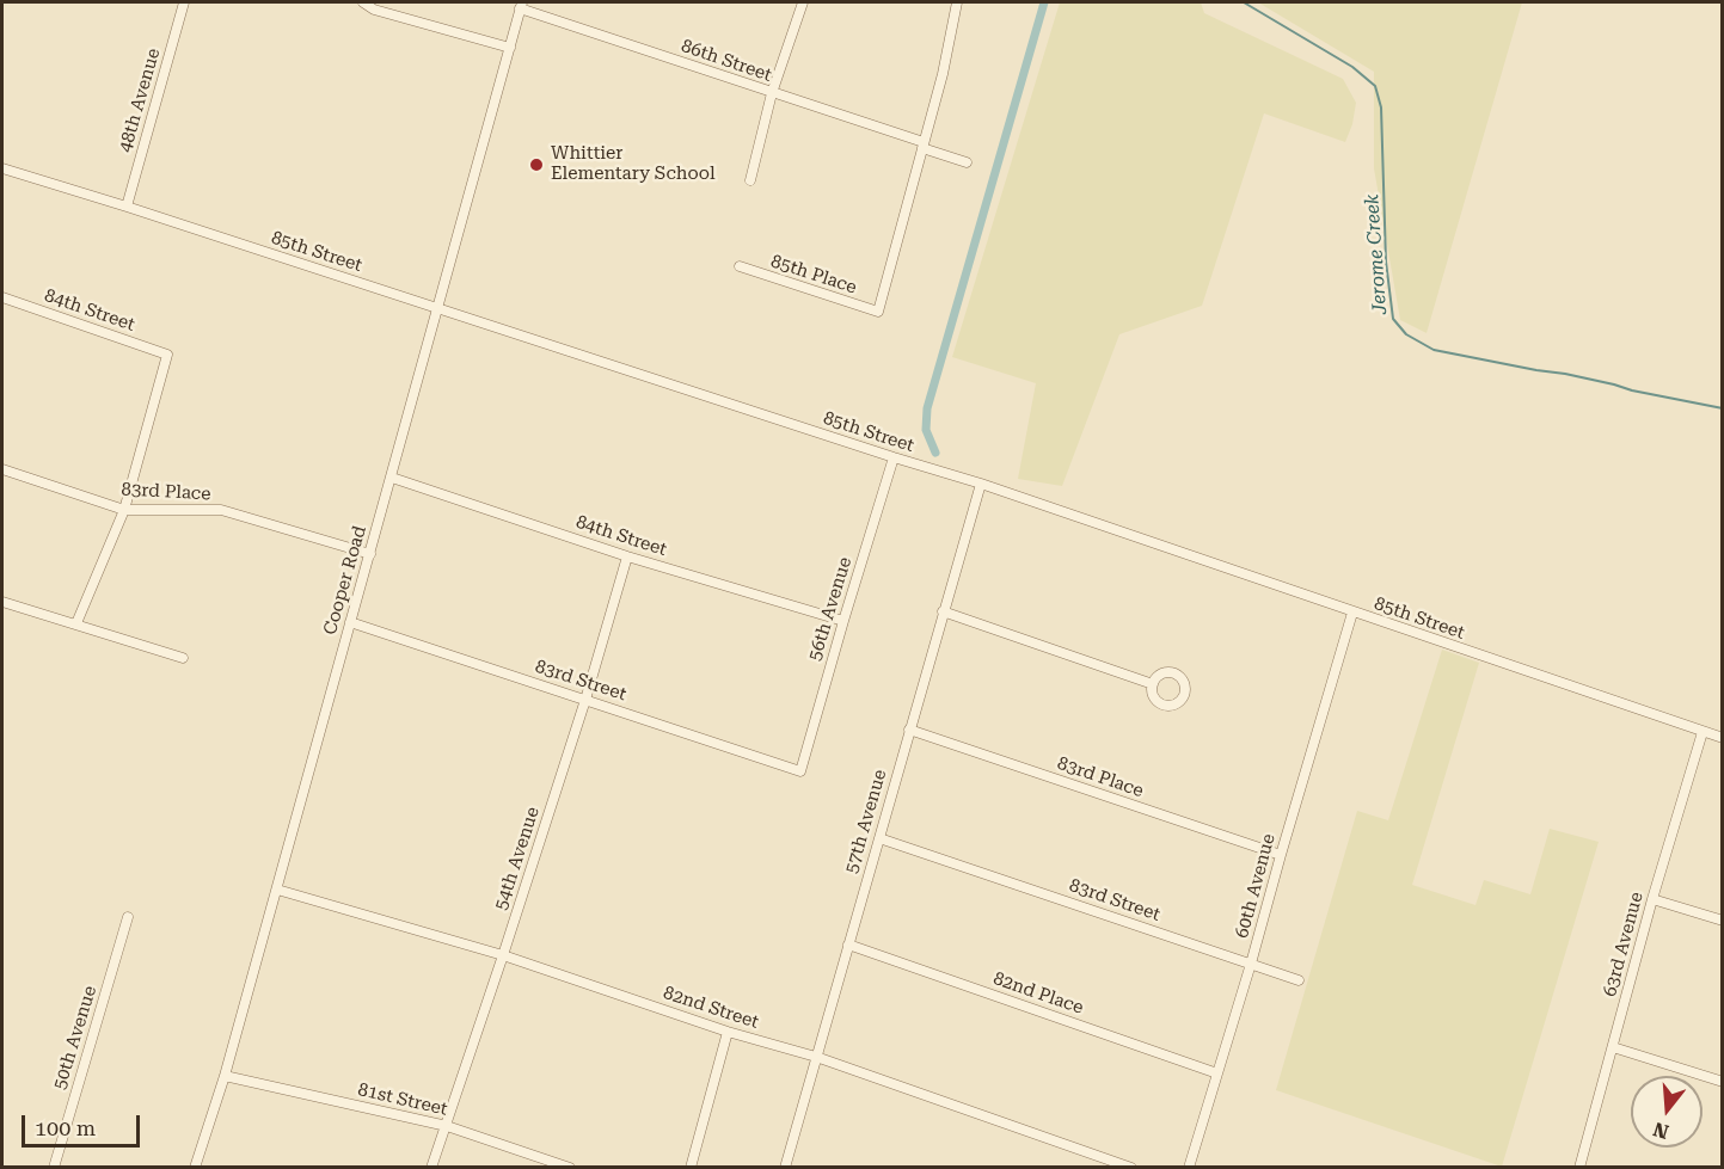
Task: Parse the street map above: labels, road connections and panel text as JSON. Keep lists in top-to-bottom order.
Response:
{
  "streets": {
    "street": [
      "86th Street",
      "48th Avenue",
      "85th Street",
      "85th Place",
      "84th Street",
      "83rd Place",
      "Cooper Road",
      "56th Avenue",
      "83rd Street",
      "57th Avenue",
      "54th Avenue",
      "60th Avenue",
      "63rd Avenue",
      "82nd Place",
      "82nd Street",
      "50th Avenue",
      "81st Street"
    ]
  },
  "crossings": [
    ["86th Street", "85th Place"],
    ["86th Street", "Cooper Road"],
    ["48th Avenue", "85th Street"],
    ["85th Street", "Cooper Road"],
    ["85th Street", "56th Avenue"],
    ["85th Street", "57th Avenue"],
    ["85th Street", "60th Avenue"],
    ["85th Street", "63rd Avenue"],
    ["84th Street", "83rd Place"],
    ["84th Street", "Cooper Road"],
    ["84th Street", "56th Avenue"],
    ["84th Street", "54th Avenue"],
    ["83rd Place", "Cooper Road"],
    ["83rd Place", "57th Avenue"],
    ["83rd Place", "60th Avenue"],
    ["Cooper Road", "83rd Street"],
    ["Cooper Road", "82nd Street"],
    ["Cooper Road", "81st Street"],
    ["56th Avenue", "83rd Street"],
    ["83rd Street", "57th Avenue"],
    ["83rd Street", "54th Avenue"],
    ["83rd Street", "60th Avenue"],
    ["57th Avenue", "82nd Place"],
    ["57th Avenue", "82nd Street"],
    ["54th Avenue", "82nd Street"],
    ["54th Avenue", "81st Street"],
    ["60th Avenue", "82nd Place"]
  ],
  "water": ["Jerome Creek"],
  "places": ["Whittier Elementary School"],
  "scale_bar": "100 m",
  "north": "bottom"
}
